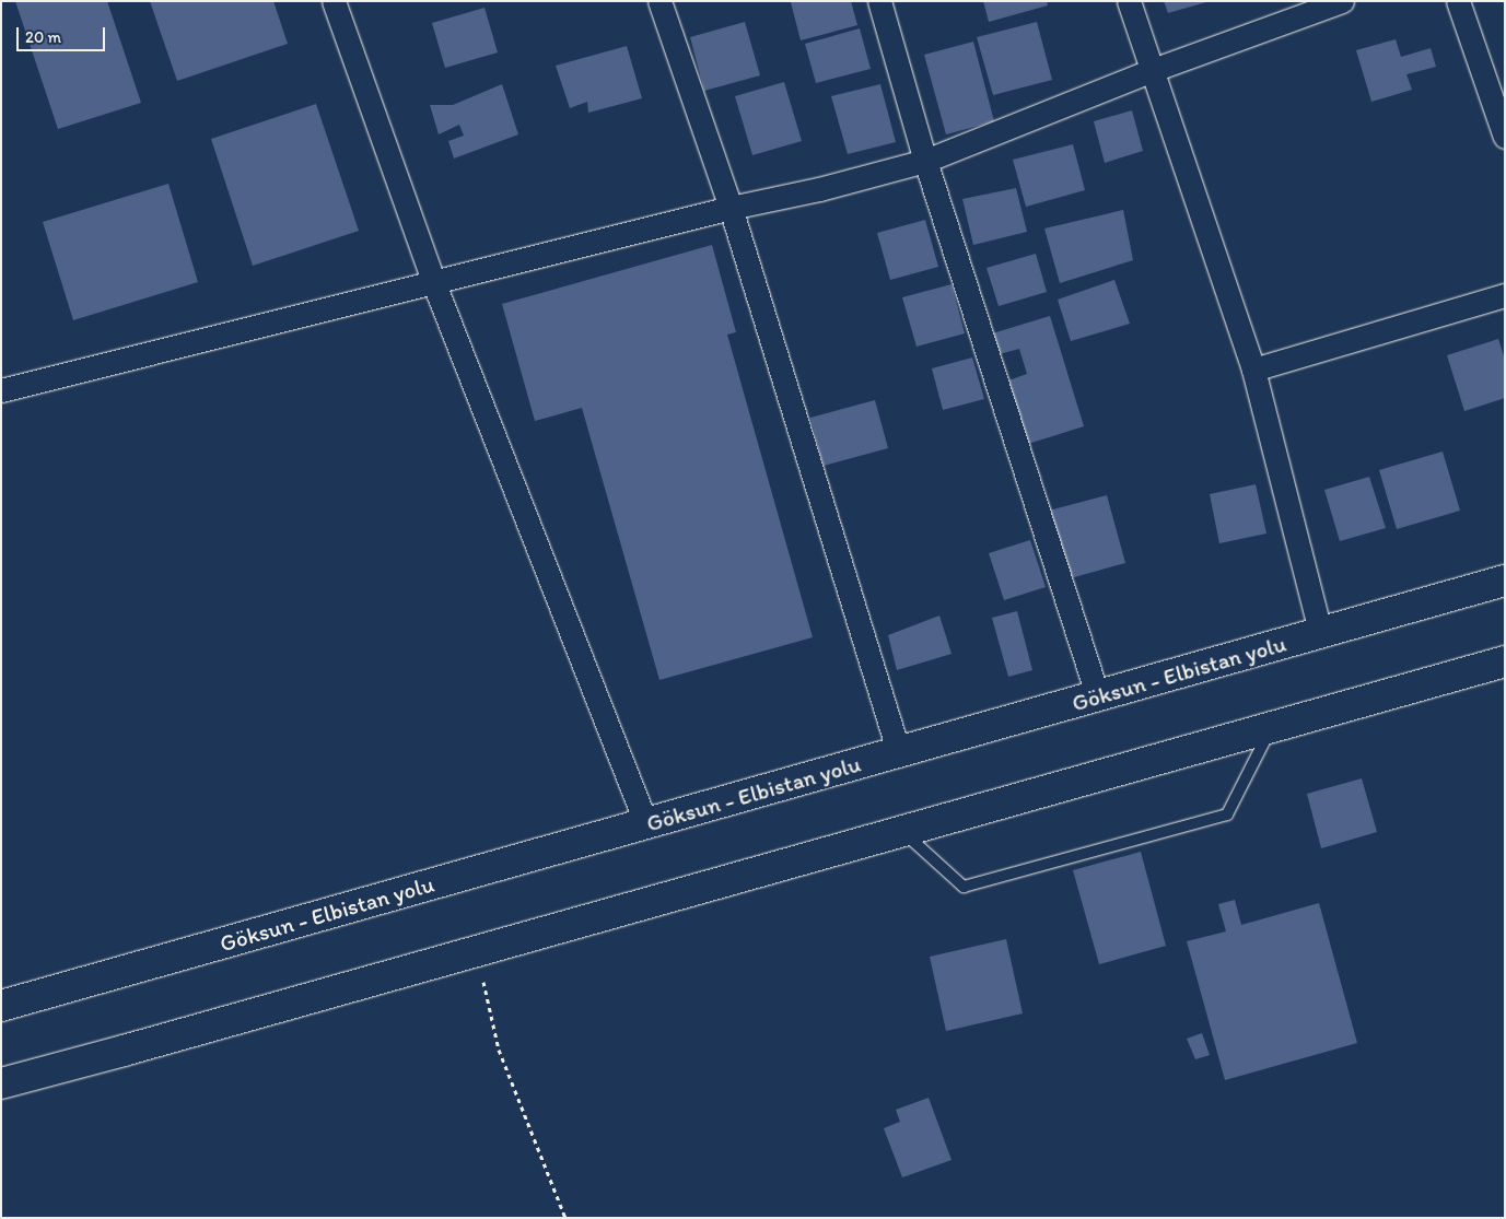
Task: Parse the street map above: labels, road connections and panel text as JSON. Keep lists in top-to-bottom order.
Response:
{
  "streets": {
    "highway": ["Göksun - Elbistan yolu"]
  },
  "scale_bar": "20 m"
}
